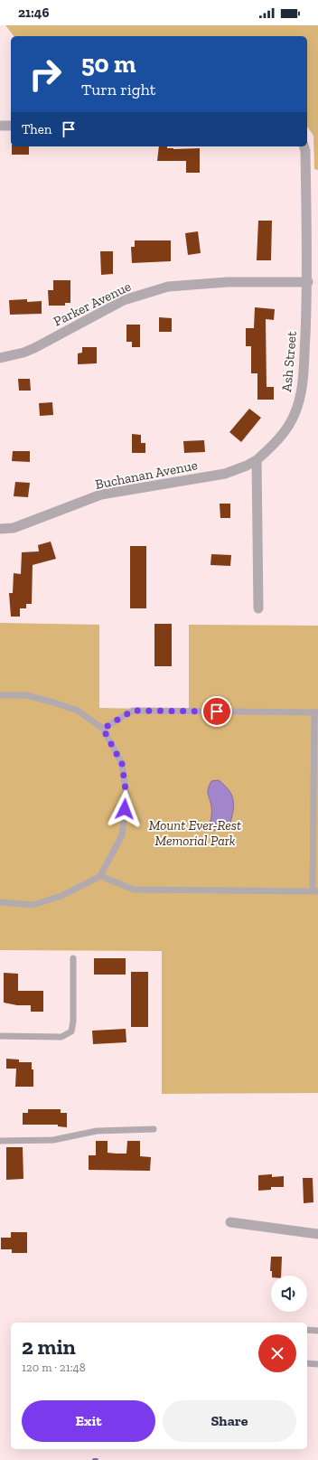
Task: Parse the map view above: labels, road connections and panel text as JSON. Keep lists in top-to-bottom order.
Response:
{
  "streets": {
    "street": ["Parker Avenue", "Ash Street", "Buchanan Avenue"]
  },
  "crossings": [
    ["Parker Avenue", "Ash Street"],
    ["Ash Street", "Buchanan Avenue"]
  ],
  "parks": ["Mount Ever-Rest Memorial Park"],
  "page": {
    "status": "21:46",
    "turn": ["50 m", "Turn right"],
    "then": "Then",
    "heading": ["2 min", "120 m · 21:48"],
    "buttons": ["Exit", "Share"]
  }
}
